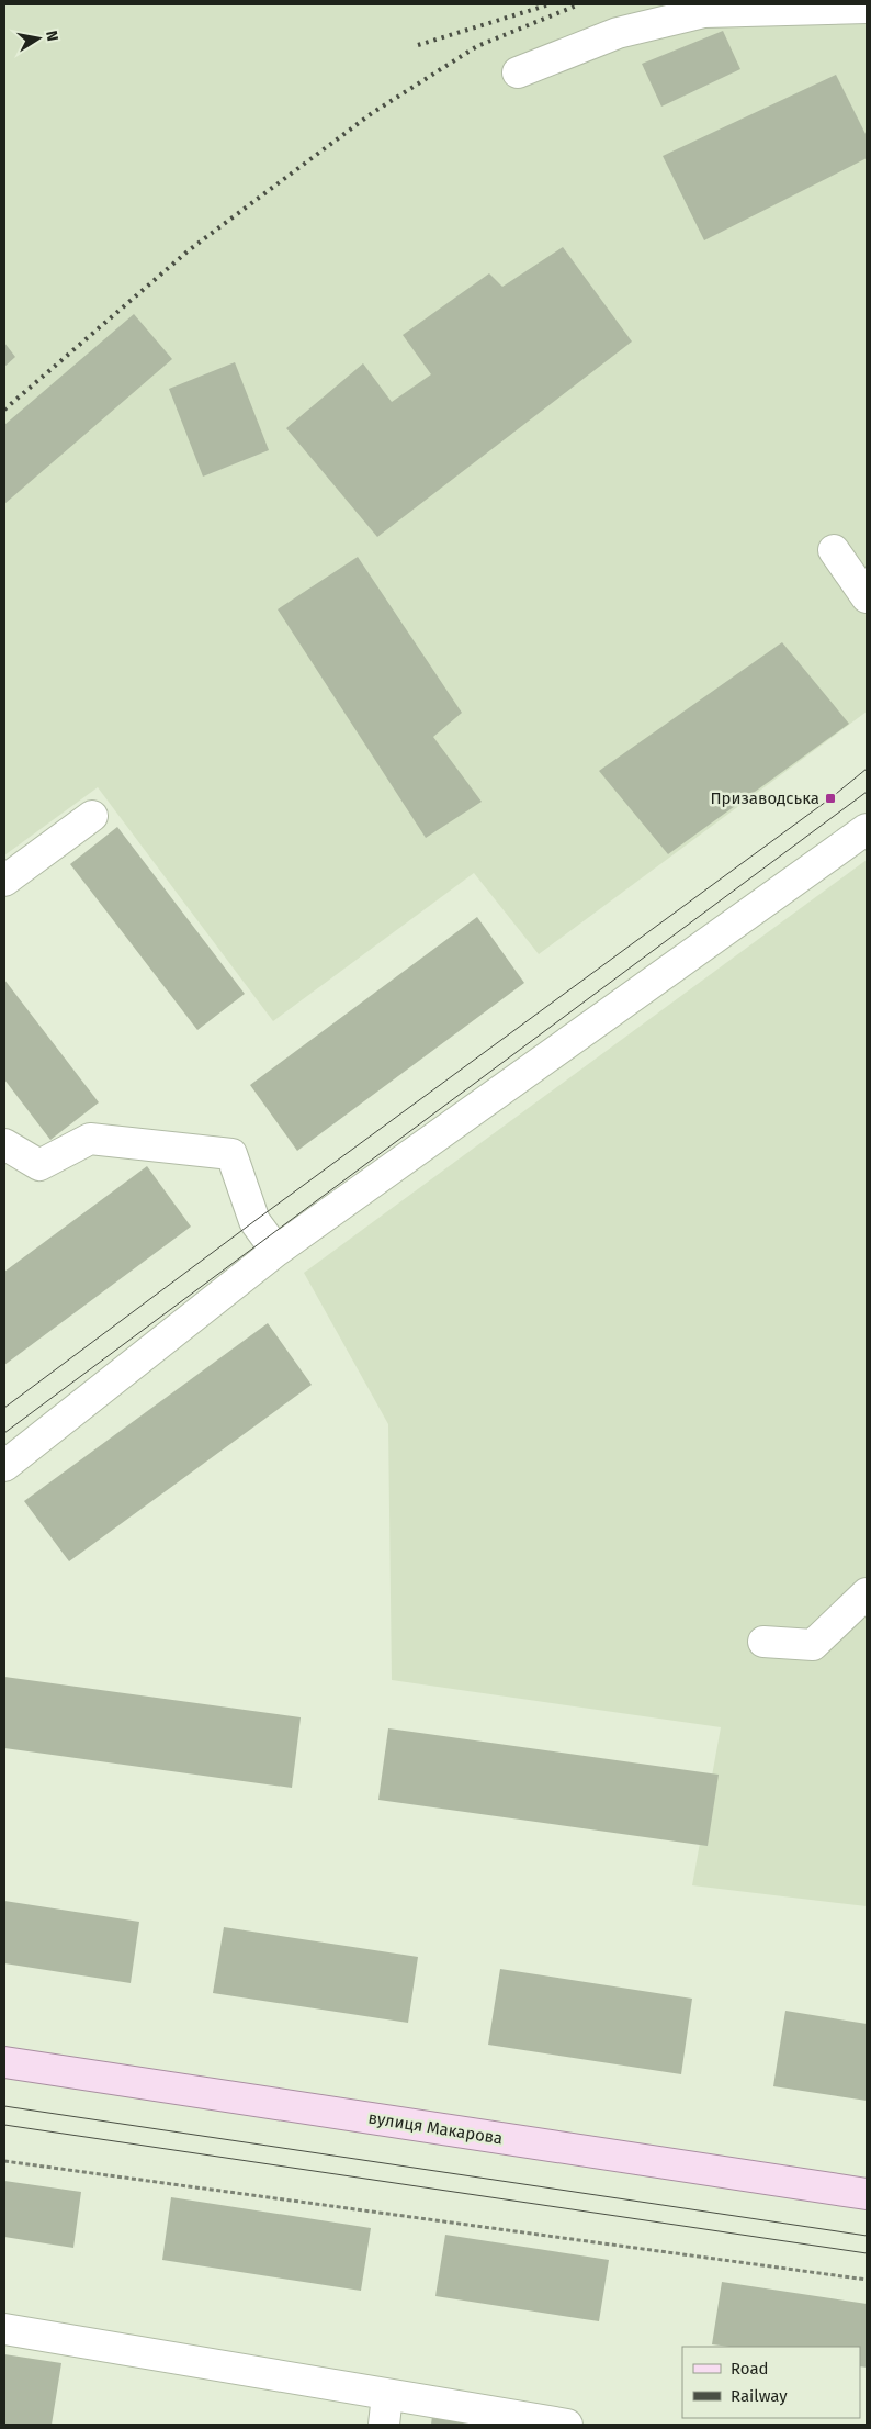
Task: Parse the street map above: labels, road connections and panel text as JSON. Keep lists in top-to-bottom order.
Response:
{
  "streets": {
    "main road": ["вулиця Макарова"]
  },
  "places": {
    "transit": ["Призаводська"]
  },
  "legend": ["Road", "Railway"],
  "north": "right"
}
